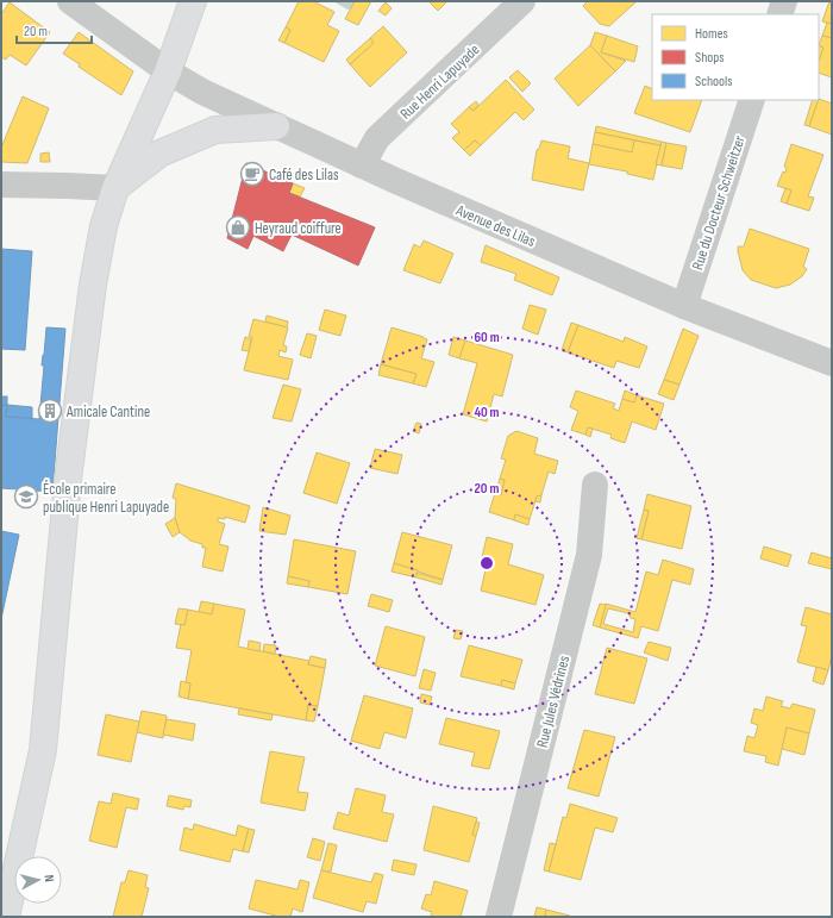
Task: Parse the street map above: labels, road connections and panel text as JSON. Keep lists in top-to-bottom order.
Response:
{
  "streets": {
    "street": [
      "Rue Henri Lapuyade",
      "Rue du Docteur Schweitzer",
      "Avenue des Lilas",
      "Rue Jules Védrines"
    ]
  },
  "crossings": [
    ["Rue Henri Lapuyade", "Avenue des Lilas"],
    ["Rue du Docteur Schweitzer", "Avenue des Lilas"]
  ],
  "places": {
    "cafe": ["Café des Lilas"],
    "shop": ["Heyraud coiffure"],
    "building": ["Amicale Cantine"],
    "school or university": ["École primaire publique Henri Lapuyade"]
  },
  "legend": ["Homes", "Shops", "Schools"],
  "scale_bar": "20 m",
  "north": "right",
  "rings": ["60 m", "40 m", "20 m"]
}
